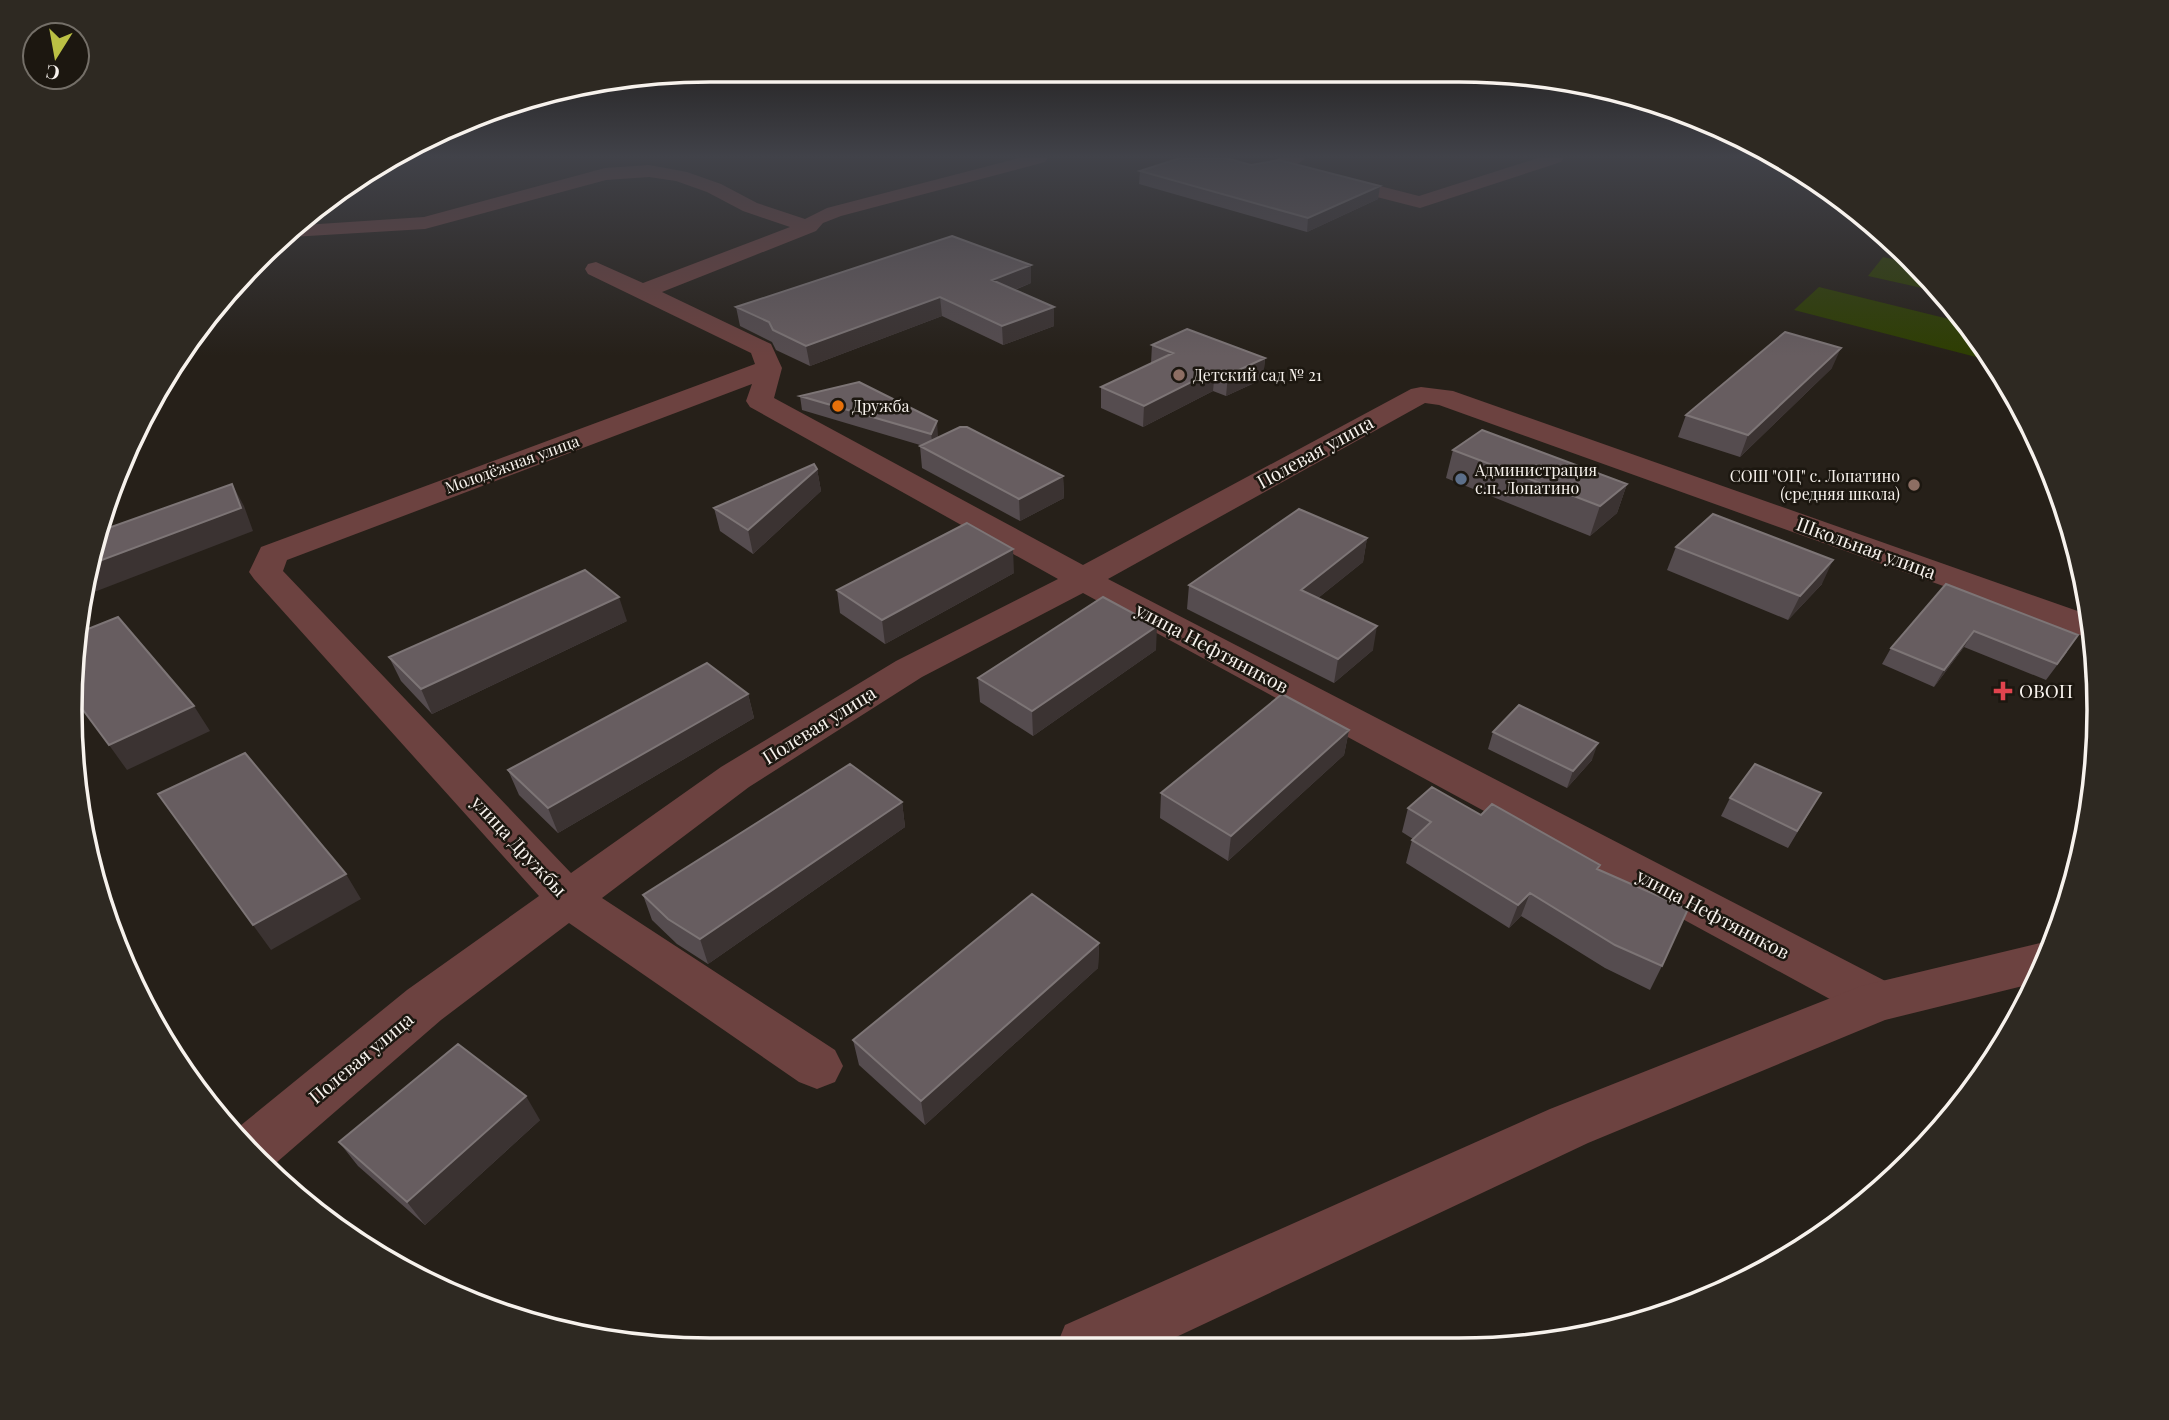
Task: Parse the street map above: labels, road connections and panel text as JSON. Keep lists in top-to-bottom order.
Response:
{
  "streets": {
    "street": [
      "Полевая улица",
      "Молодёжная улица",
      "Школьная улица",
      "улица Нефтяников",
      "улица Дружбы"
    ]
  },
  "crossings": [
    ["Полевая улица", "Школьная улица"],
    ["Полевая улица", "улица Нефтяников"],
    ["Полевая улица", "улица Дружбы"],
    ["Молодёжная улица", "улица Нефтяников"],
    ["Молодёжная улица", "улица Дружбы"]
  ],
  "places": {
    "other": [
      "Детский сад № 21",
      "Дружба",
      "Администрация с.п. Лопатино",
      "СОШ \"ОЦ\" с. Лопатино (средняя школа)"
    ],
    "health": ["ОВОП"]
  },
  "north": "bottom"
}
